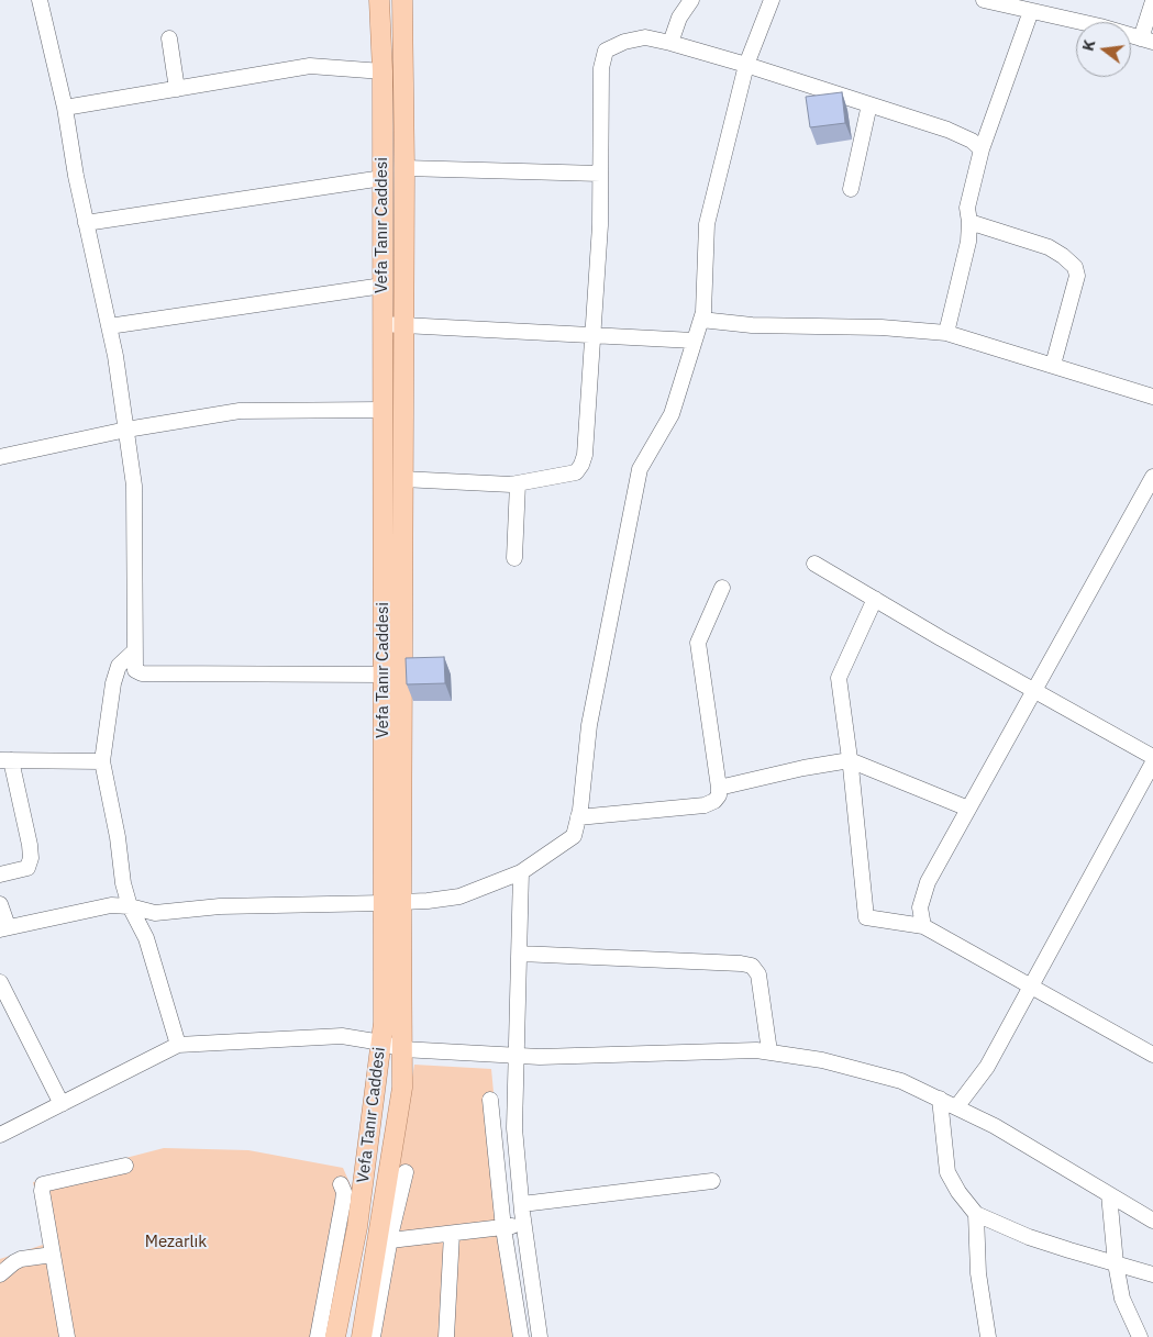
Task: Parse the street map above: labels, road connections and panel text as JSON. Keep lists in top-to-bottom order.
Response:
{
  "streets": {
    "main road": ["Vefa Tanır Caddesi"]
  },
  "parks": ["Mezarlık"],
  "north": "left"
}
